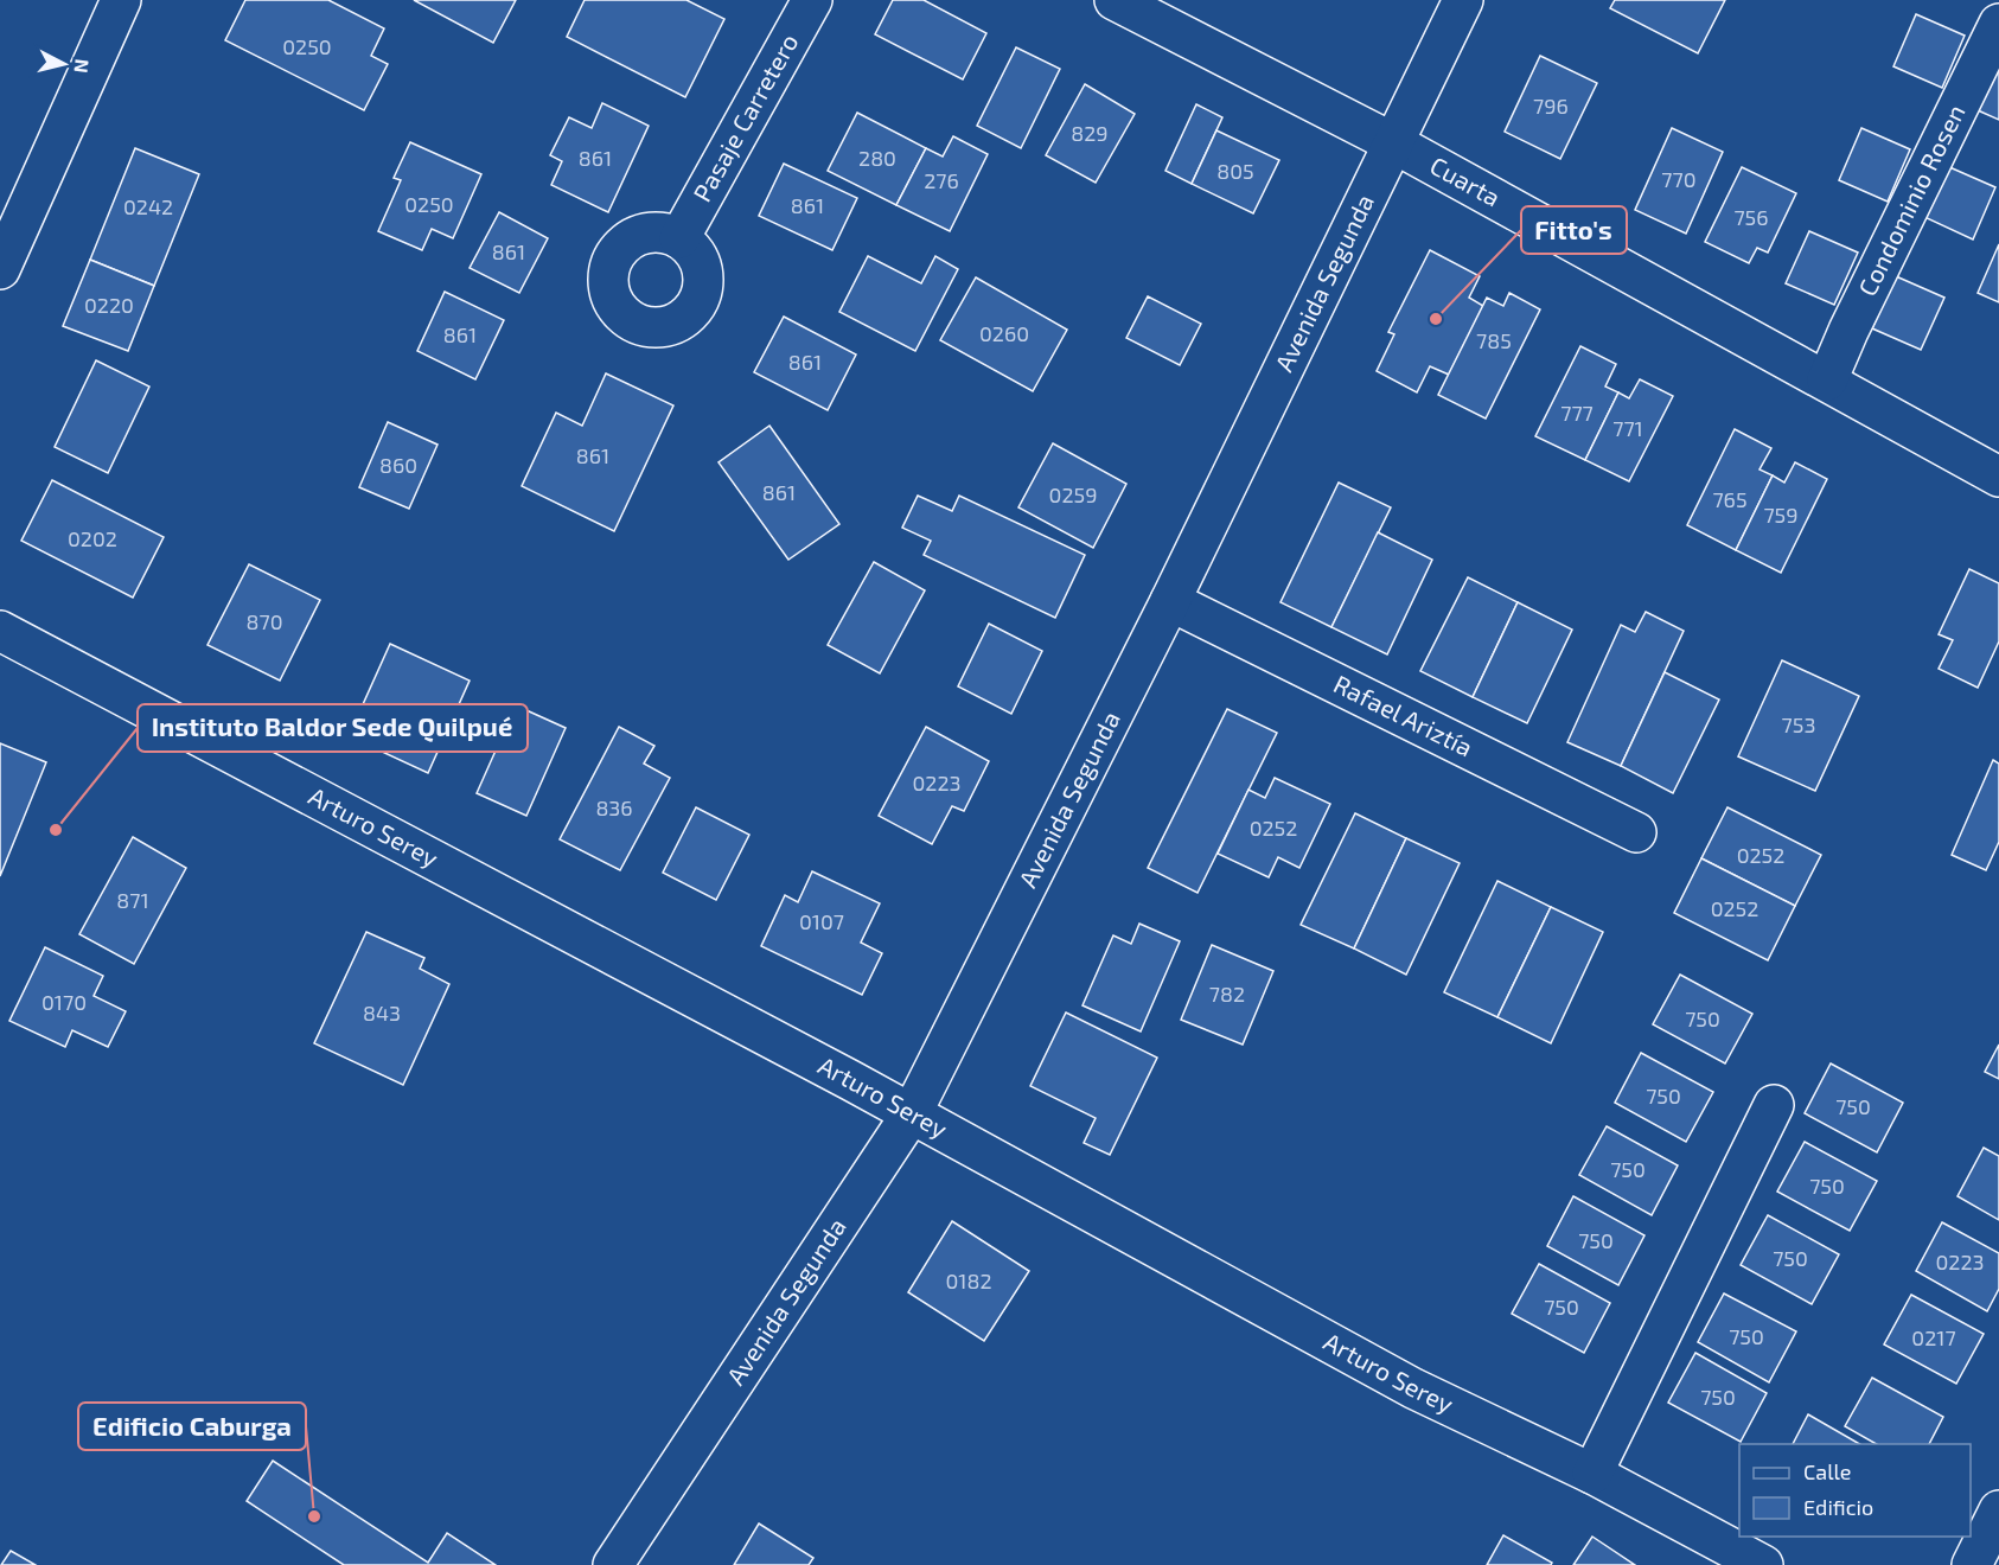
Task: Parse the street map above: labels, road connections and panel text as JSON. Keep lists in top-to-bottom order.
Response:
{
  "streets": {
    "street": [
      "Pasaje Carretero",
      "Cuarta",
      "Condominio Rosen",
      "Avenida Segunda",
      "Rafael Ariztía",
      "Arturo Serey"
    ]
  },
  "crossings": [
    ["Cuarta", "Condominio Rosen"],
    ["Cuarta", "Avenida Segunda"],
    ["Avenida Segunda", "Rafael Ariztía"],
    ["Avenida Segunda", "Arturo Serey"]
  ],
  "places": ["Fitto's", "Instituto Baldor Sede Quilpué", "Edificio Caburga"],
  "house_numbers": [
    "0250",
    "796",
    "829",
    "861",
    "280",
    "805",
    "770",
    "276",
    "0250",
    "861",
    "0242",
    "756",
    "861",
    "0220",
    "0260",
    "861",
    "785",
    "861",
    "777",
    "771",
    "861",
    "860",
    "861",
    "0259",
    "765",
    "759",
    "0202",
    "870",
    "753",
    "0223",
    "836",
    "0252",
    "0252",
    "871",
    "0252",
    "0107",
    "782",
    "0170",
    "843",
    "750",
    "750",
    "750",
    "750",
    "750",
    "750",
    "750",
    "0223",
    "0182",
    "750",
    "750",
    "0217",
    "750"
  ],
  "legend": ["Calle", "Edificio"],
  "north": "right"
}
